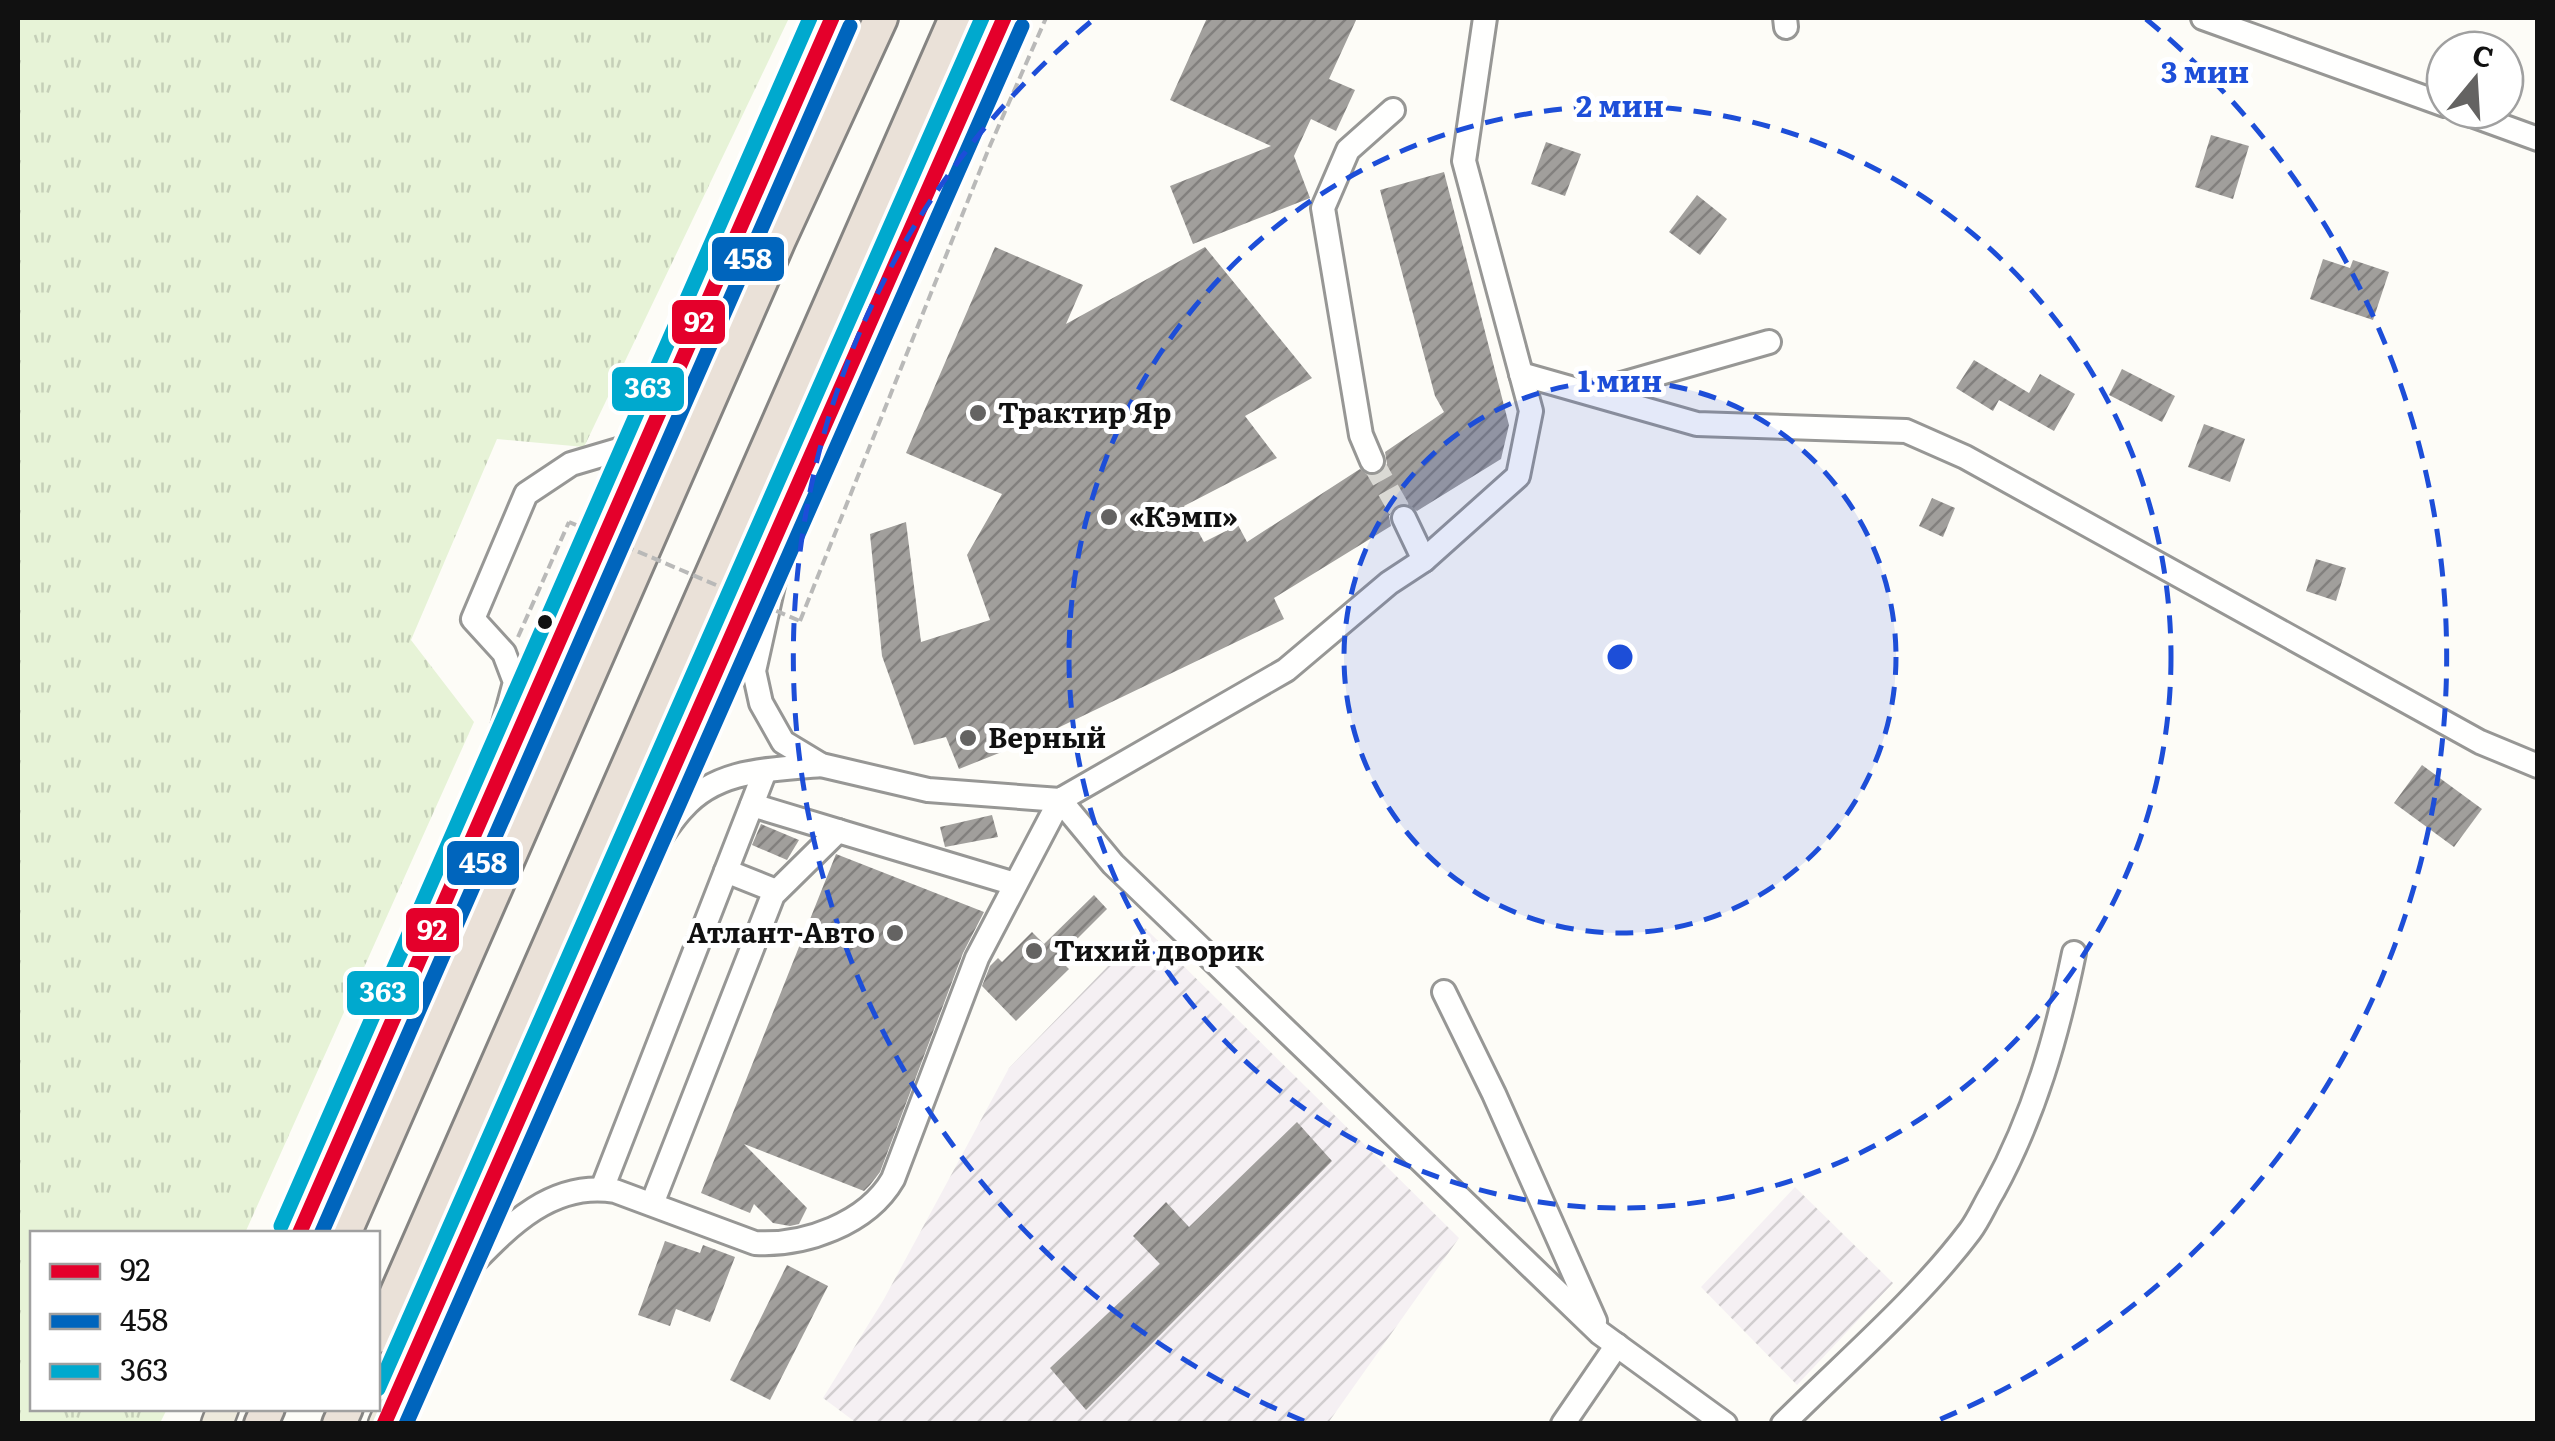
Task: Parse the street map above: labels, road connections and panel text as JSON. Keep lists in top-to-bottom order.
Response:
{
  "places": [
    "Трактир Яр",
    "«Кэмп»",
    "Верный",
    "Атлант-Авто",
    "Тихий дворик"
  ],
  "lines": ["transit line 92", "transit line 363", "transit line 458"],
  "legend": ["92", "458", "363"],
  "north": "top",
  "rings": ["3 мин", "2 мин", "1 мин"]
}
